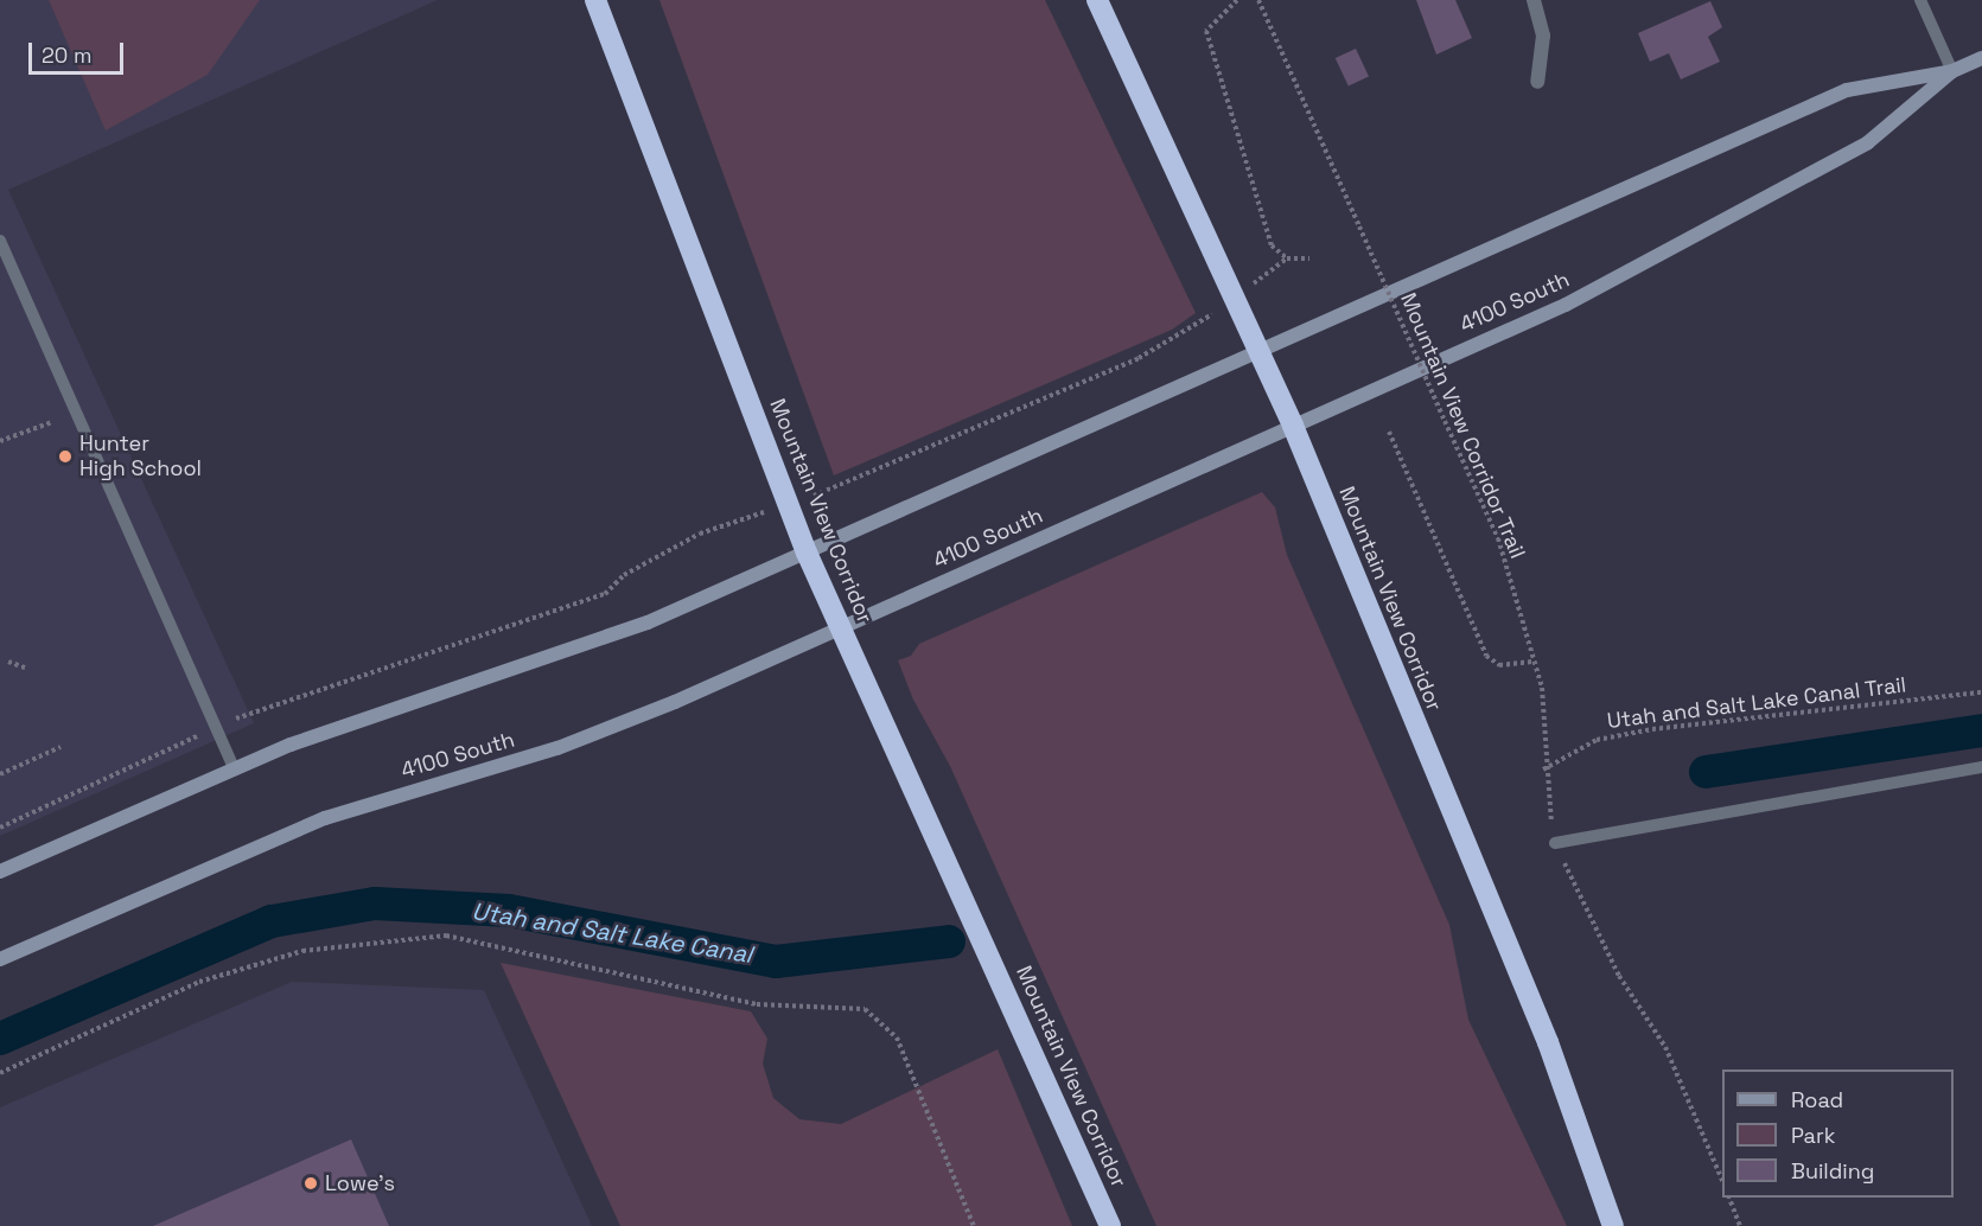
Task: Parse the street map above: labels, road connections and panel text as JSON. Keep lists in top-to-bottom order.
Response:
{
  "streets": {
    "highway": ["Mountain View Corridor"],
    "main road": ["4100 South"],
    "path": ["Mountain View Corridor Trail", "Utah and Salt Lake Canal Trail"]
  },
  "crossings": [
    ["4100 South", "Mountain View Corridor"],
    ["Mountain View Corridor Trail", "Utah and Salt Lake Canal Trail"]
  ],
  "water": ["Utah and Salt Lake Canal"],
  "places": ["Hunter High School", "Lowe's"],
  "legend": ["Road", "Park", "Building"],
  "scale_bar": "20 m"
}
